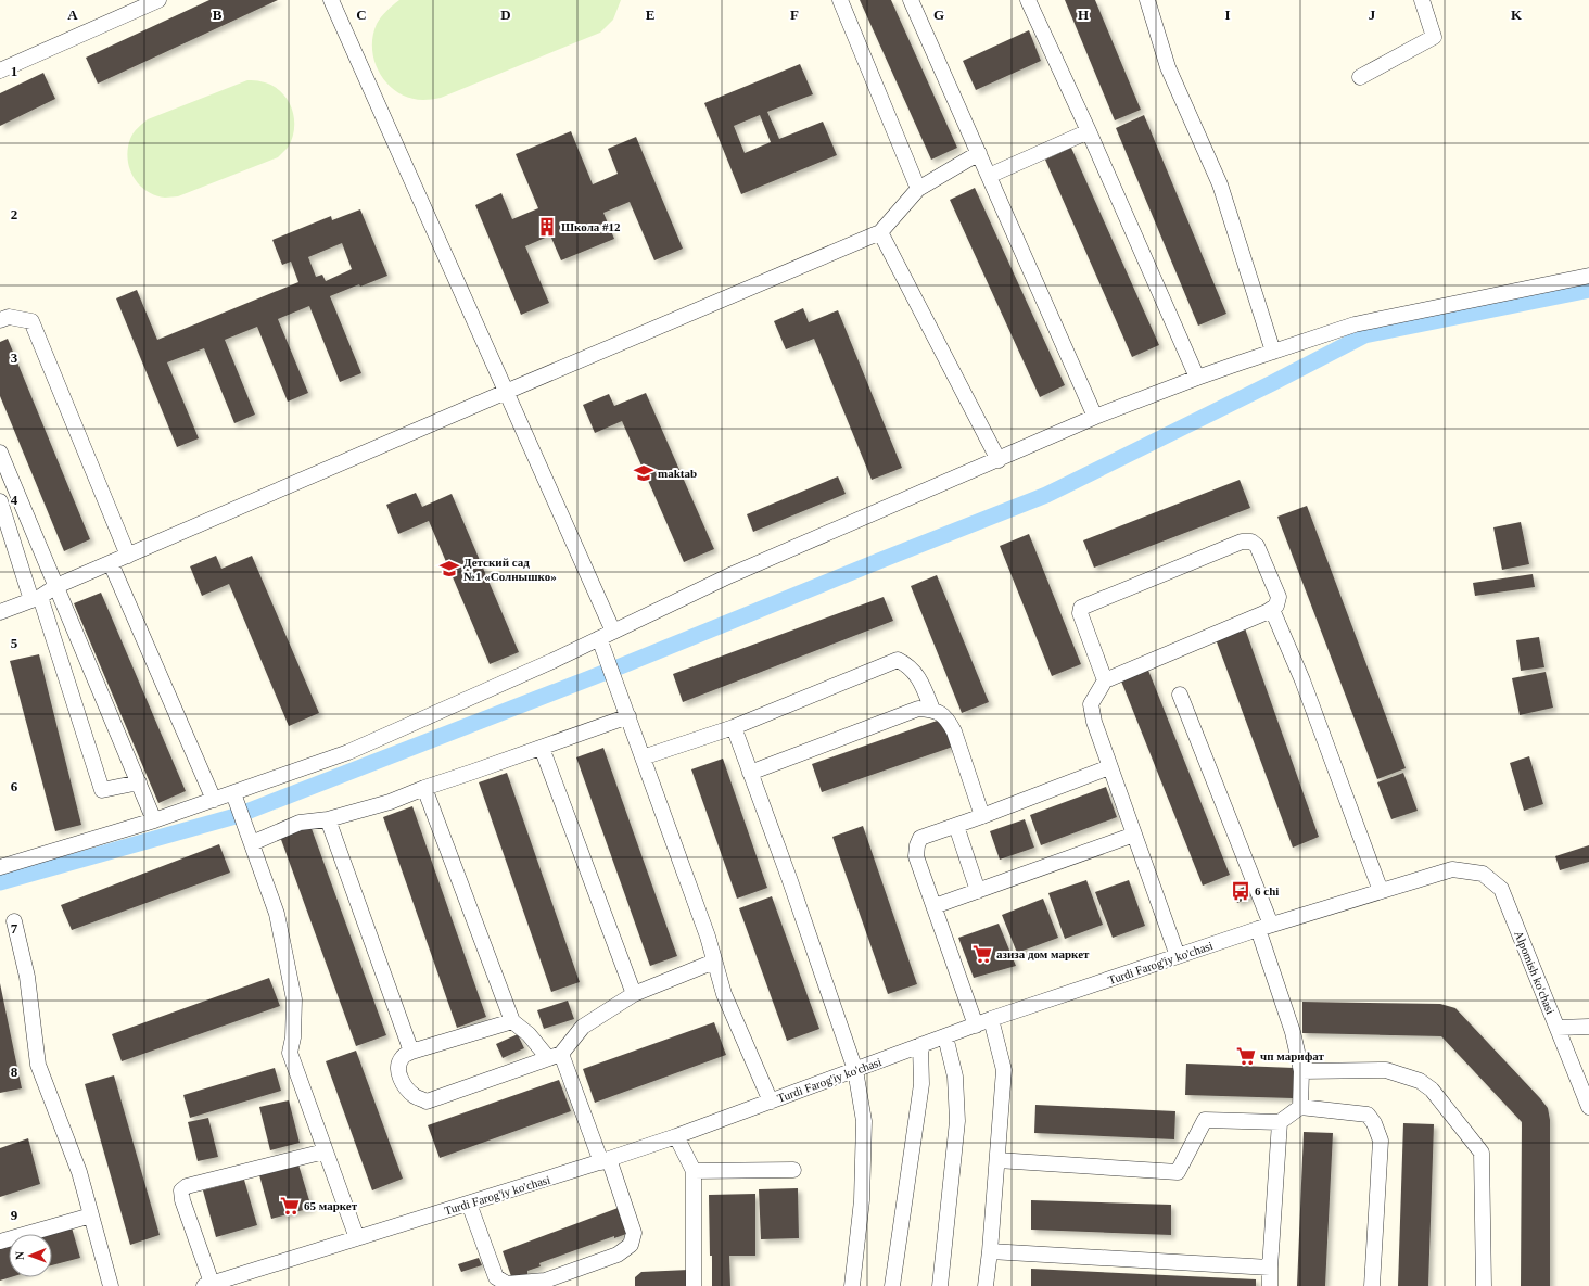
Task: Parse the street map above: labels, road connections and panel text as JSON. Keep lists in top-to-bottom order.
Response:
{
  "streets": {
    "street": ["Turdi Farog'iy ko'chasi", "Alpomish ko'chasi"]
  },
  "crossings": [
    ["Turdi Farog'iy ko'chasi", "Alpomish ko'chasi"]
  ],
  "places": {
    "building": ["Школа #12"],
    "school or university": ["maktab", "Детский сад №1 «Солнышко»"],
    "bus stop": ["6 chi"],
    "supermarket": ["азиза дом маркет", "чп марифат", "65 маркет"]
  },
  "north": "left",
  "grid": {
    "columns": [
      "A",
      "B",
      "C",
      "D",
      "E",
      "F",
      "G",
      "H",
      "I",
      "J",
      "K"
    ],
    "rows": [
      "1",
      "2",
      "3",
      "4",
      "5",
      "6",
      "7",
      "8",
      "9"
    ]
  }
}
